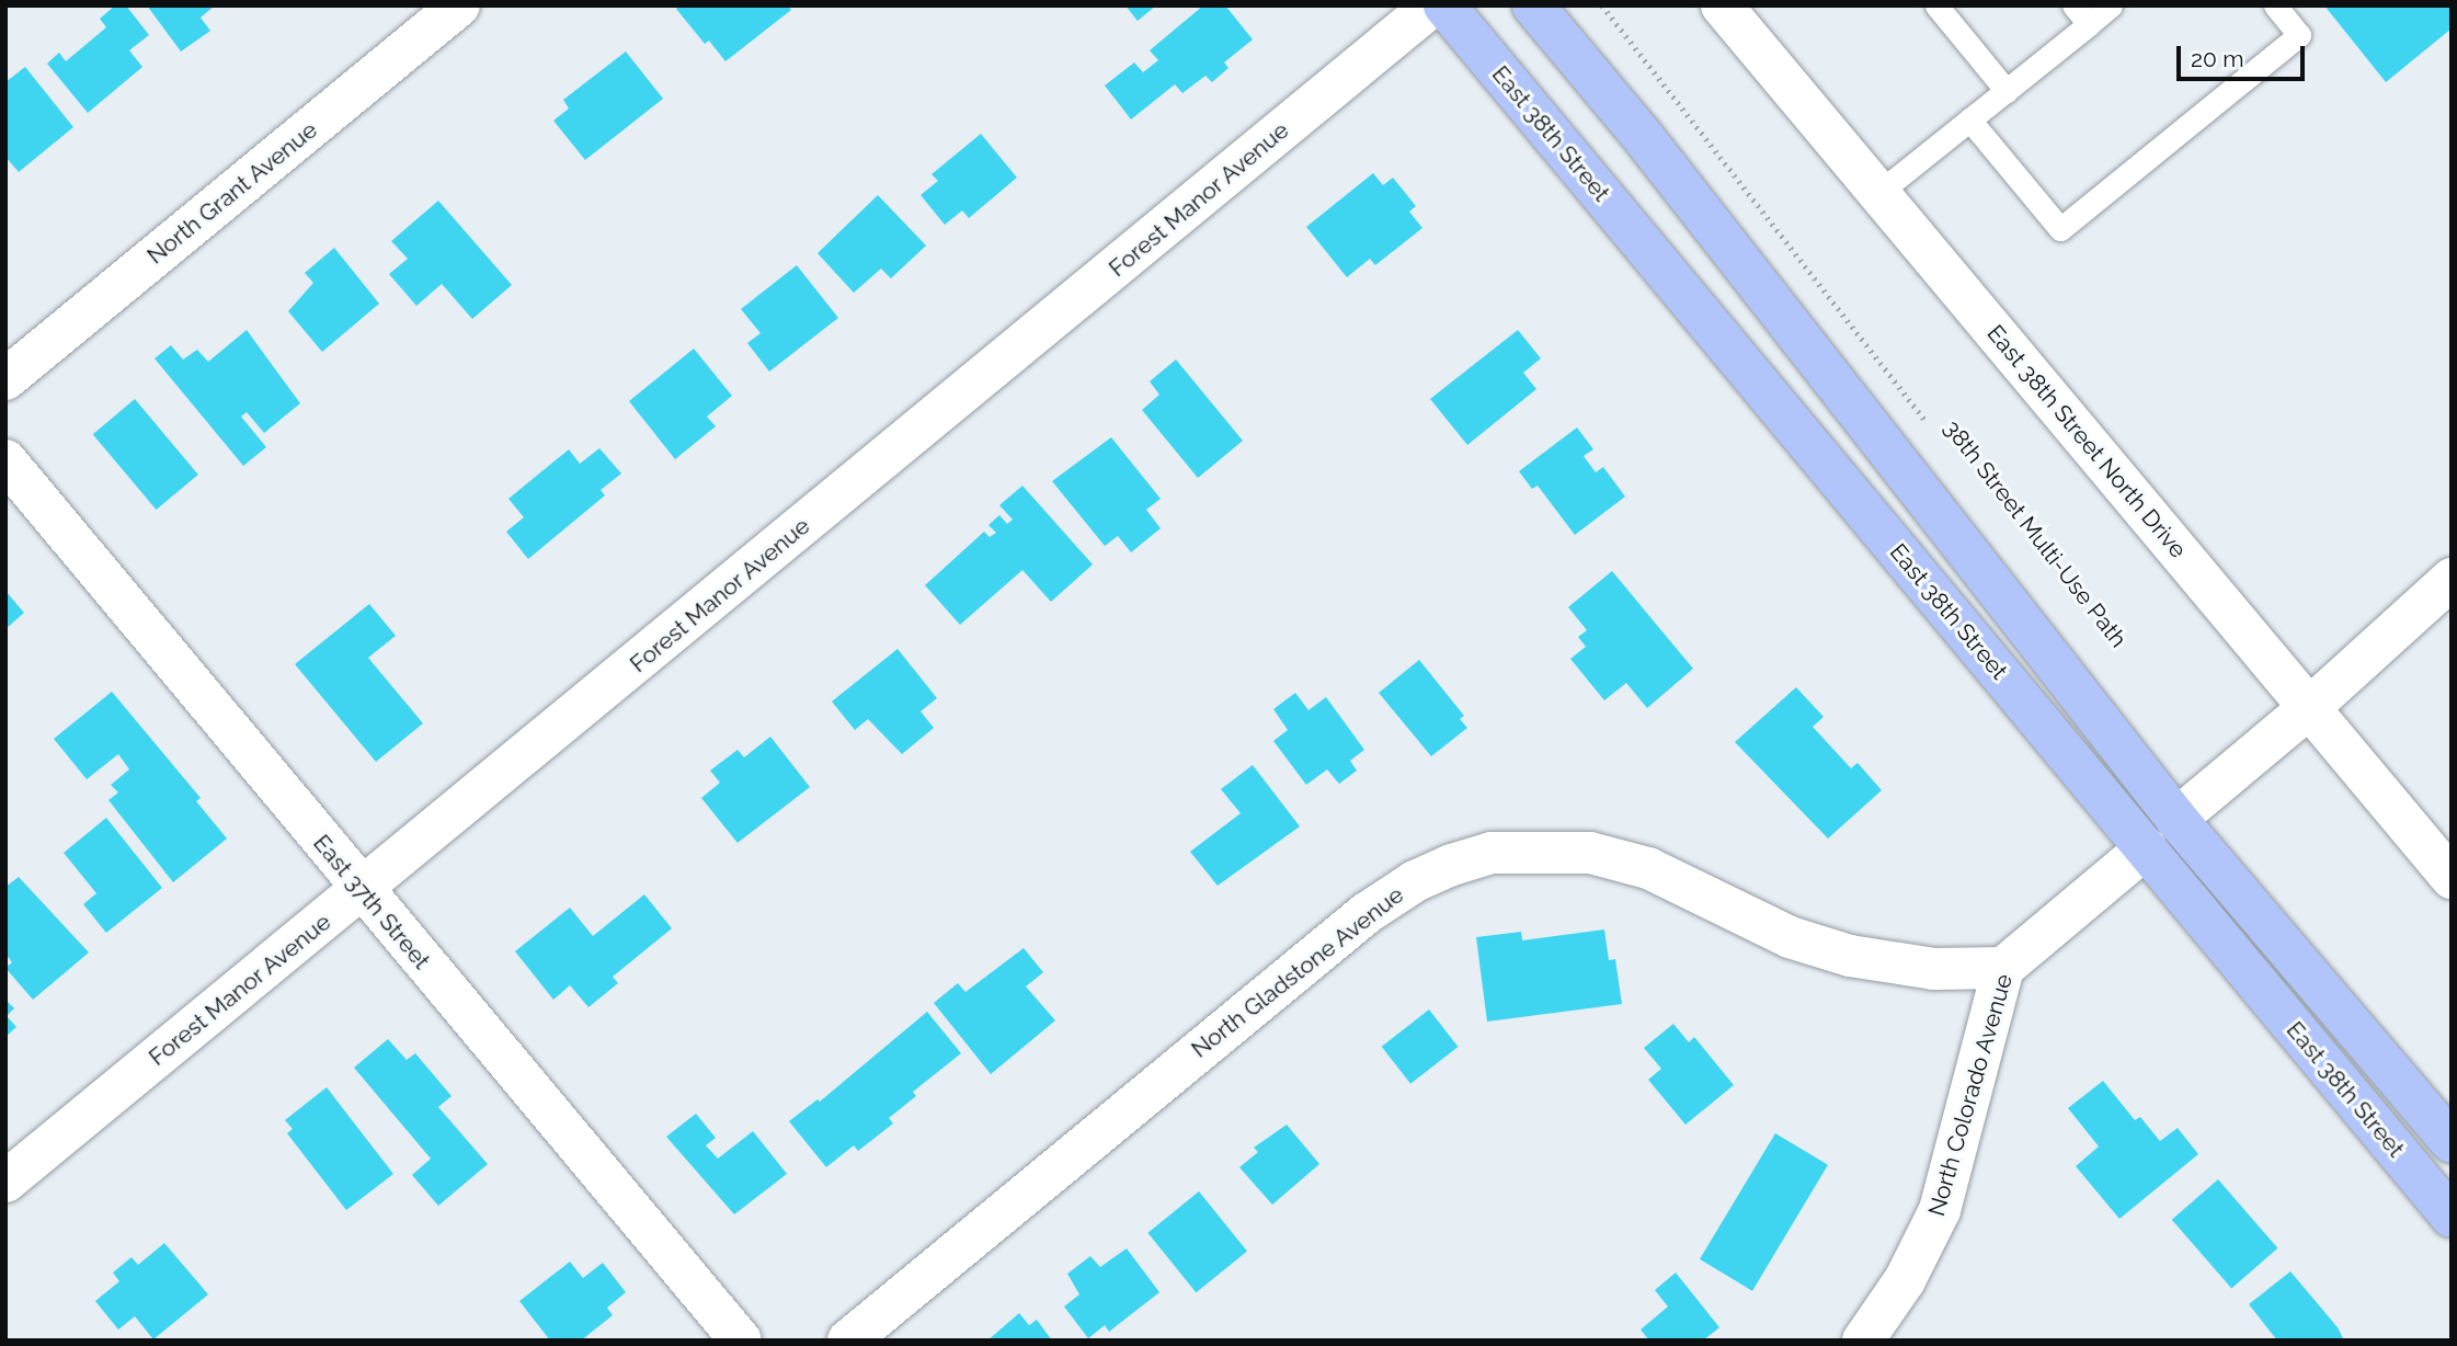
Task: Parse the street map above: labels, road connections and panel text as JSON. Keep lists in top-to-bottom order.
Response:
{
  "streets": {
    "main road": ["East 38th Street"],
    "street": [
      "North Grant Avenue",
      "Forest Manor Avenue",
      "East 38th Street North Drive",
      "East 37th Street",
      "North Gladstone Avenue",
      "North Colorado Avenue"
    ],
    "path": ["38th Street Multi-Use Path"]
  },
  "crossings": [
    ["East 38th Street", "North Colorado Avenue"],
    ["Forest Manor Avenue", "East 37th Street"],
    ["North Gladstone Avenue", "North Colorado Avenue"]
  ],
  "scale_bar": "20 m"
}
